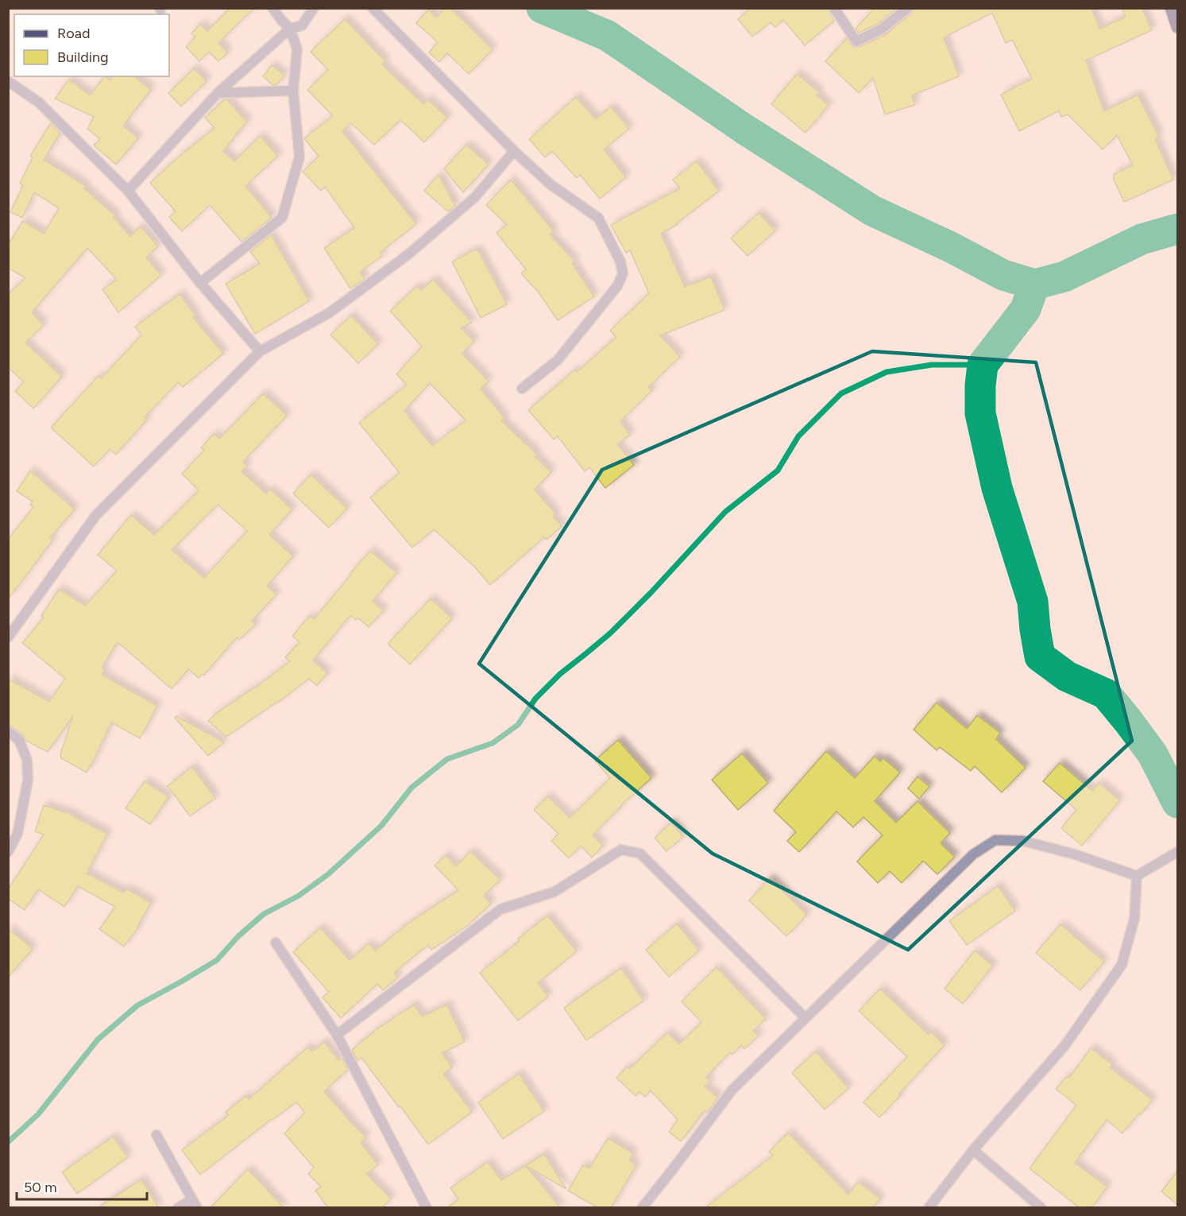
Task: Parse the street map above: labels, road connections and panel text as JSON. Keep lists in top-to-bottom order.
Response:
{
  "legend": ["Road", "Building"],
  "scale_bar": "50 m"
}
